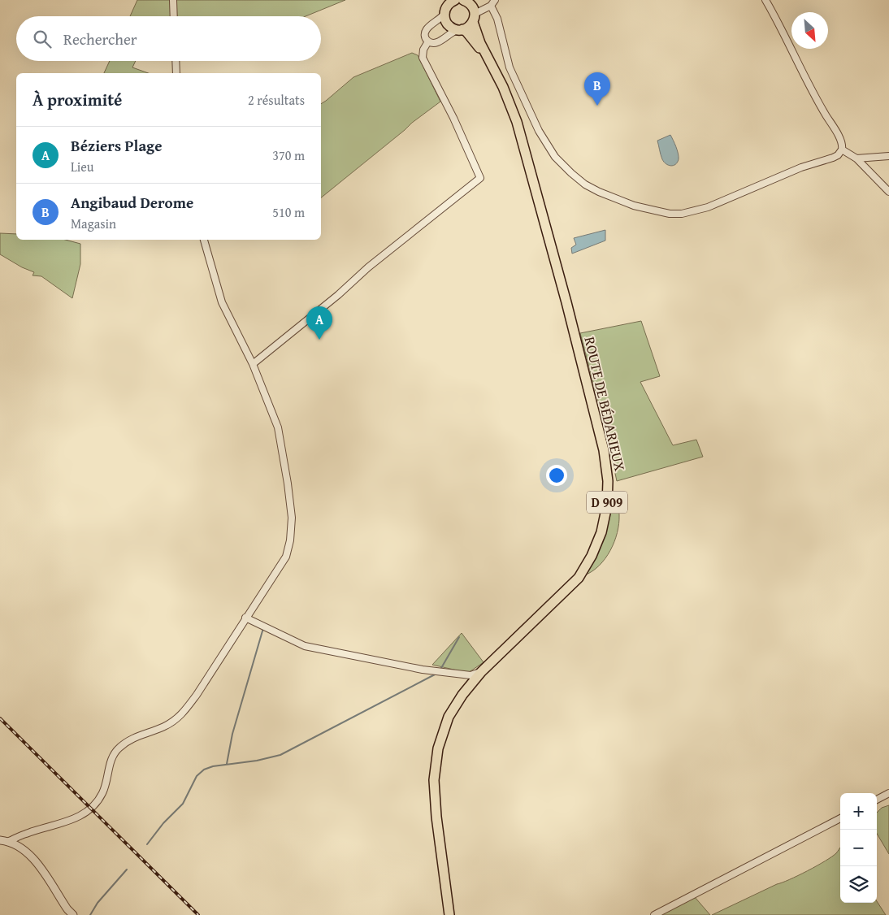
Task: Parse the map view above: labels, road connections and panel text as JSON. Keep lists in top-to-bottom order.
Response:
{
  "streets": {
    "main road": ["ROUTE DE BÉDARIEUX", "D 909"]
  },
  "north": "bottom right",
  "page": {
    "search": "Rechercher",
    "pins": ["B", "A"],
    "heading": ["À proximité", "2 résultats"],
    "list": [
      {
        "mark": "A",
        "name": "Béziers Plage",
        "note": "Lieu",
        "value": "370 m"
      },
      {
        "mark": "B",
        "name": "Angibaud Derome",
        "note": "Magasin",
        "value": "510 m"
      }
    ],
    "map_buttons": ["+", "−"]
  }
}
